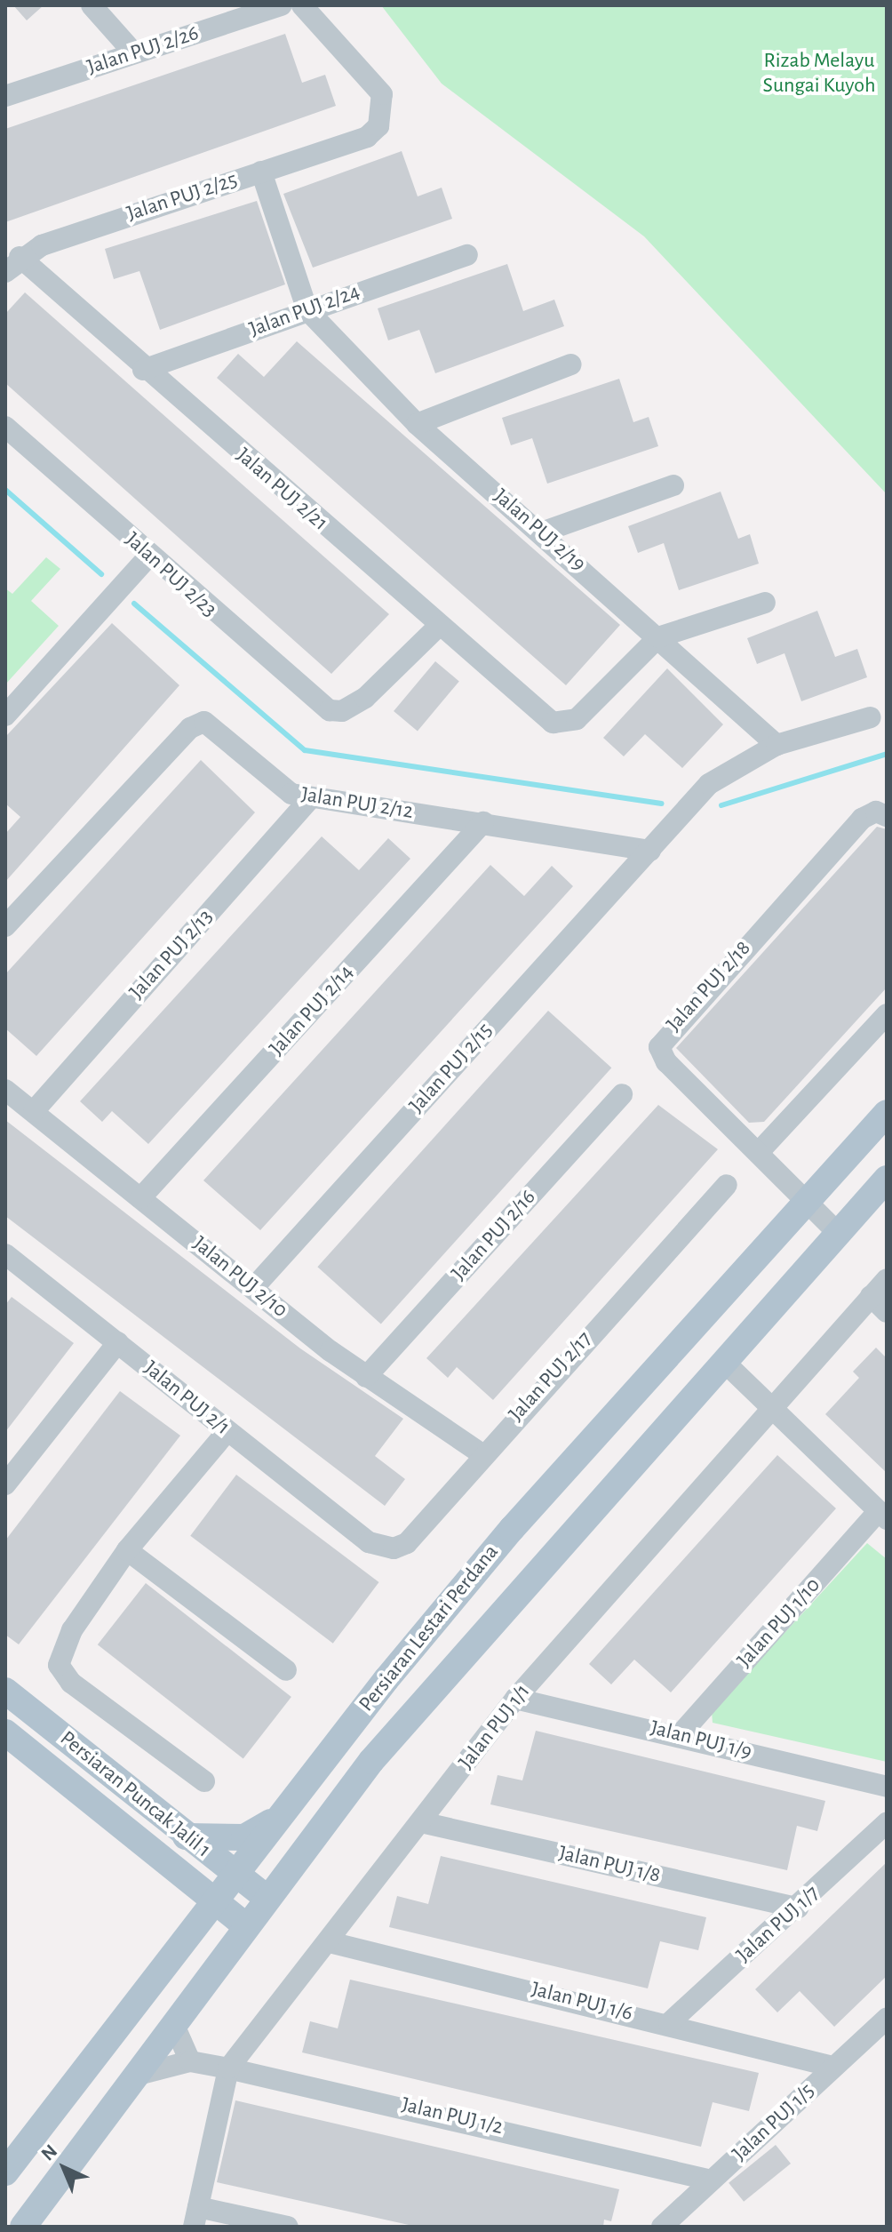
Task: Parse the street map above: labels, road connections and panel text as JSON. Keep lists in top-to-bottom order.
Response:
{
  "streets": {
    "main road": ["Persiaran Lestari Perdana", "Persiaran Puncak Jalil 1"],
    "street": [
      "Jalan PUJ 2/26",
      "Jalan PUJ 2/25",
      "Jalan PUJ 2/24",
      "Jalan PUJ 2/21",
      "Jalan PUJ 2/19",
      "Jalan PUJ 2/23",
      "Jalan PUJ 2/12",
      "Jalan PUJ 2/13",
      "Jalan PUJ 2/18",
      "Jalan PUJ 2/14",
      "Jalan PUJ 2/15",
      "Jalan PUJ 2/16",
      "Jalan PUJ 2/10",
      "Jalan PUJ 2/17",
      "Jalan PUJ 2/1",
      "Jalan PUJ 1/10",
      "Jalan PUJ 1/1",
      "Jalan PUJ 1/9",
      "Jalan PUJ 1/8",
      "Jalan PUJ 1/7",
      "Jalan PUJ 1/6",
      "Jalan PUJ 1/2",
      "Jalan PUJ 1/5"
    ]
  },
  "crossings": [
    ["Jalan PUJ 2/25", "Jalan PUJ 2/21"],
    ["Jalan PUJ 2/24", "Jalan PUJ 2/21"],
    ["Jalan PUJ 2/24", "Jalan PUJ 2/19"],
    ["Jalan PUJ 2/21", "Jalan PUJ 2/19"],
    ["Jalan PUJ 2/21", "Jalan PUJ 2/23"],
    ["Jalan PUJ 2/12", "Jalan PUJ 2/13"],
    ["Jalan PUJ 2/12", "Jalan PUJ 2/14"],
    ["Jalan PUJ 2/12", "Jalan PUJ 2/15"],
    ["Jalan PUJ 2/13", "Jalan PUJ 2/10"],
    ["Jalan PUJ 2/18", "Persiaran Lestari Perdana"],
    ["Jalan PUJ 2/14", "Jalan PUJ 2/10"],
    ["Jalan PUJ 2/15", "Jalan PUJ 2/10"],
    ["Jalan PUJ 2/16", "Jalan PUJ 2/10"],
    ["Jalan PUJ 2/10", "Jalan PUJ 2/17"],
    ["Jalan PUJ 2/17", "Jalan PUJ 2/1"],
    ["Jalan PUJ 1/10", "Jalan PUJ 1/9"],
    ["Persiaran Lestari Perdana", "Persiaran Puncak Jalil 1"],
    ["Persiaran Lestari Perdana", "Jalan PUJ 1/2"],
    ["Jalan PUJ 1/1", "Jalan PUJ 1/9"],
    ["Jalan PUJ 1/1", "Jalan PUJ 1/8"],
    ["Jalan PUJ 1/1", "Jalan PUJ 1/6"],
    ["Jalan PUJ 1/1", "Jalan PUJ 1/2"],
    ["Jalan PUJ 1/8", "Jalan PUJ 1/7"],
    ["Jalan PUJ 1/7", "Jalan PUJ 1/6"],
    ["Jalan PUJ 1/6", "Jalan PUJ 1/5"],
    ["Jalan PUJ 1/2", "Jalan PUJ 1/5"]
  ],
  "parks": ["Rizab Melayu Sungai Kuyoh"],
  "north": "top left"
}
